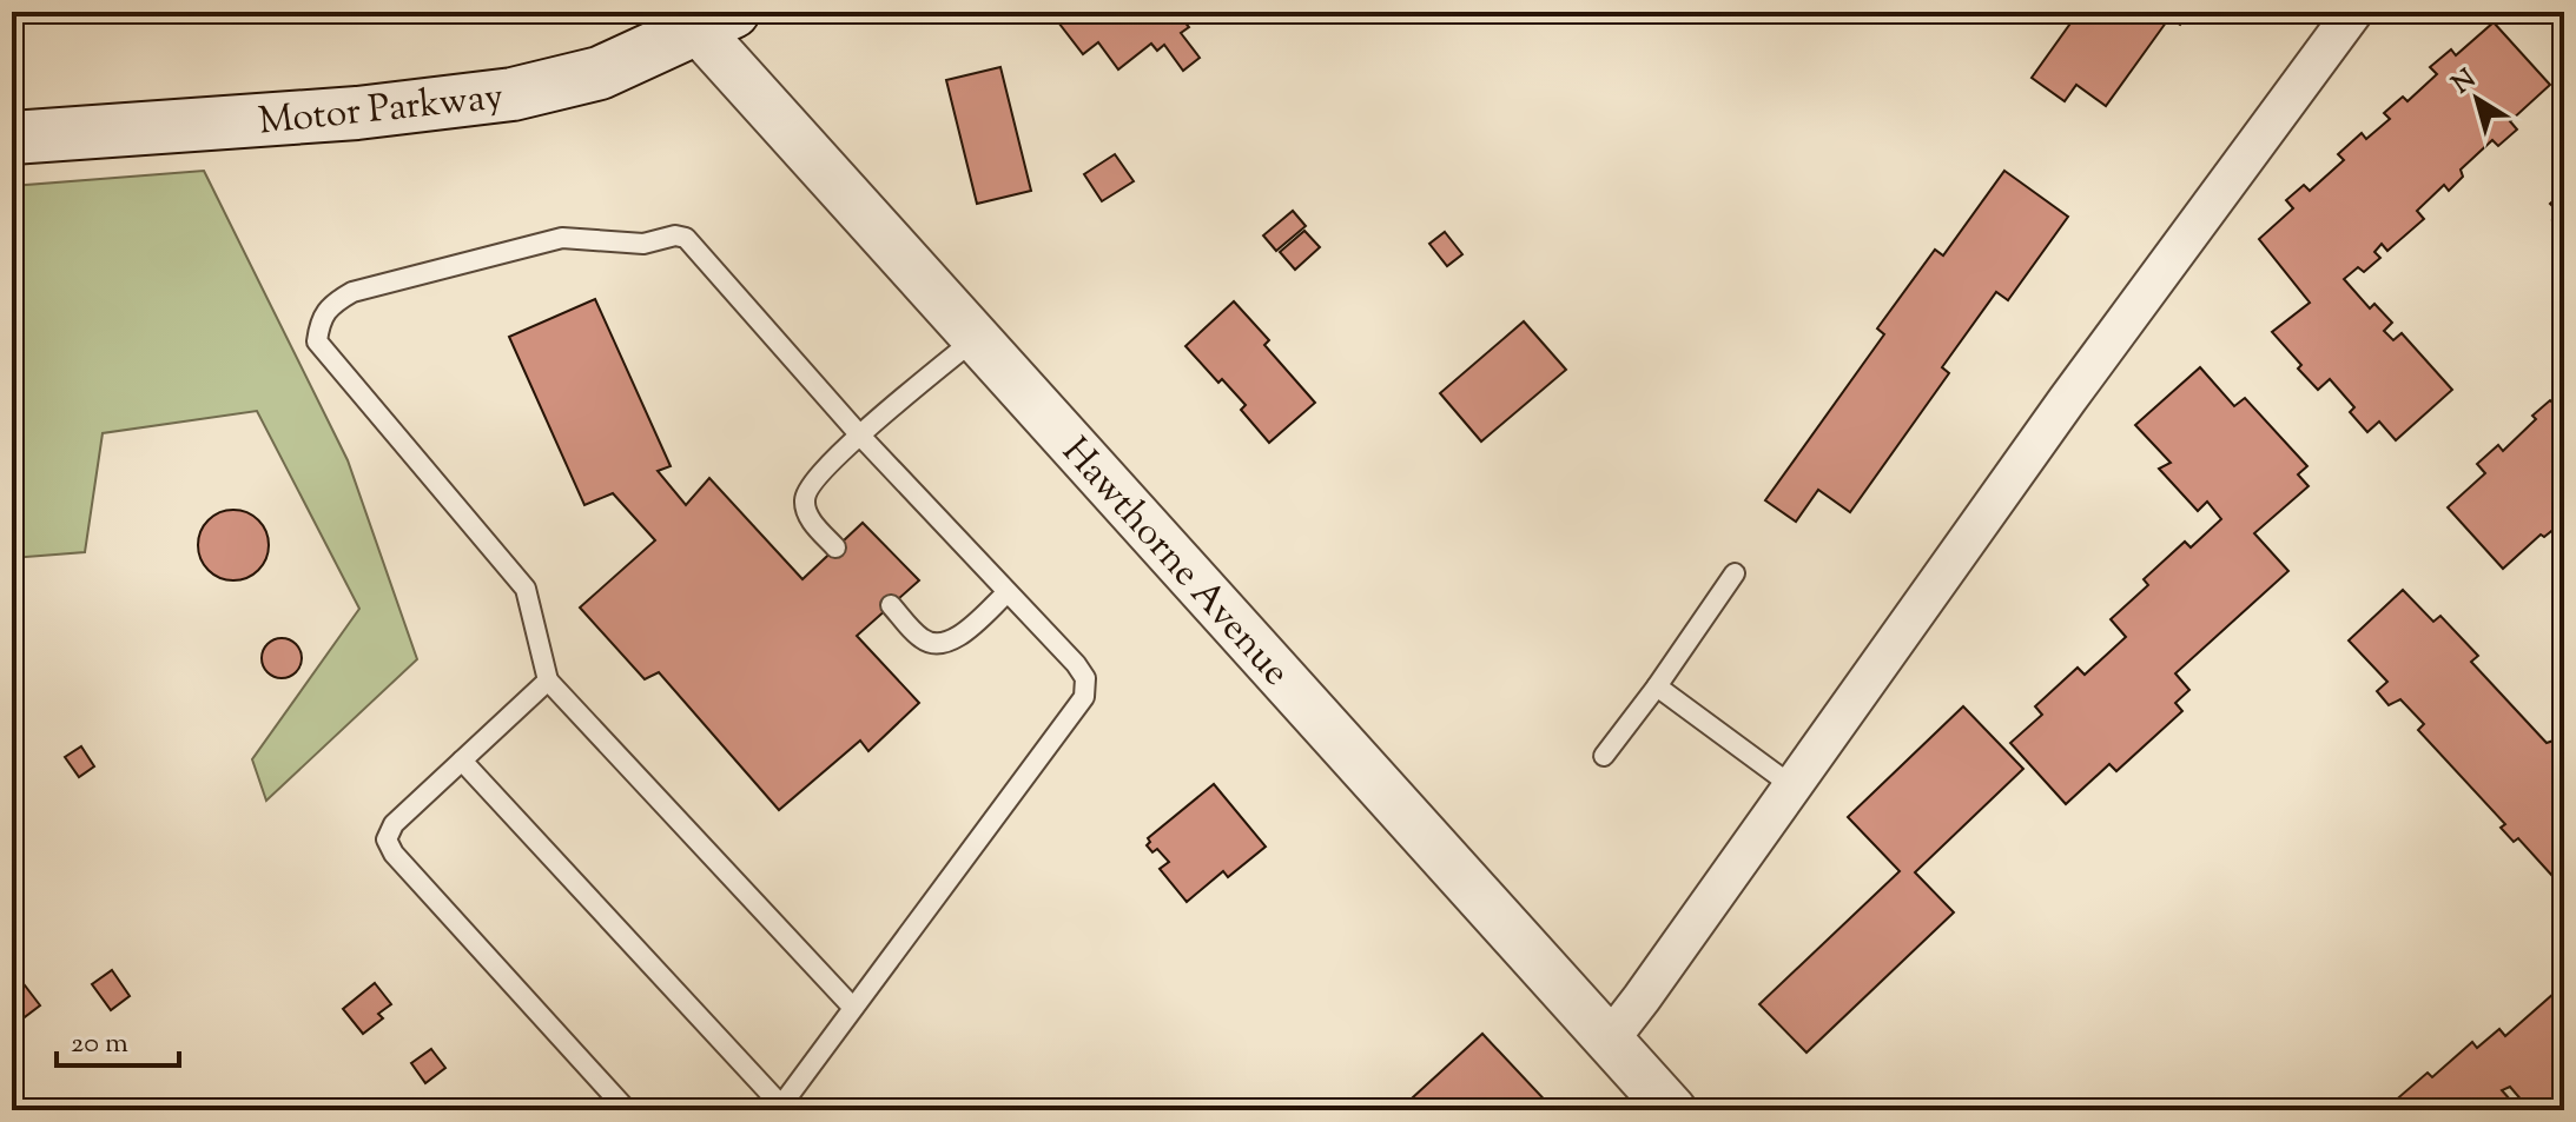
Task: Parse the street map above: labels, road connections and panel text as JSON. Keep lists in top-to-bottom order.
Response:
{
  "streets": {
    "main road": ["Motor Parkway"],
    "street": ["Hawthorne Avenue"]
  },
  "crossings": [
    ["Motor Parkway", "Hawthorne Avenue"]
  ],
  "scale_bar": "20 m",
  "north": "top left"
}
